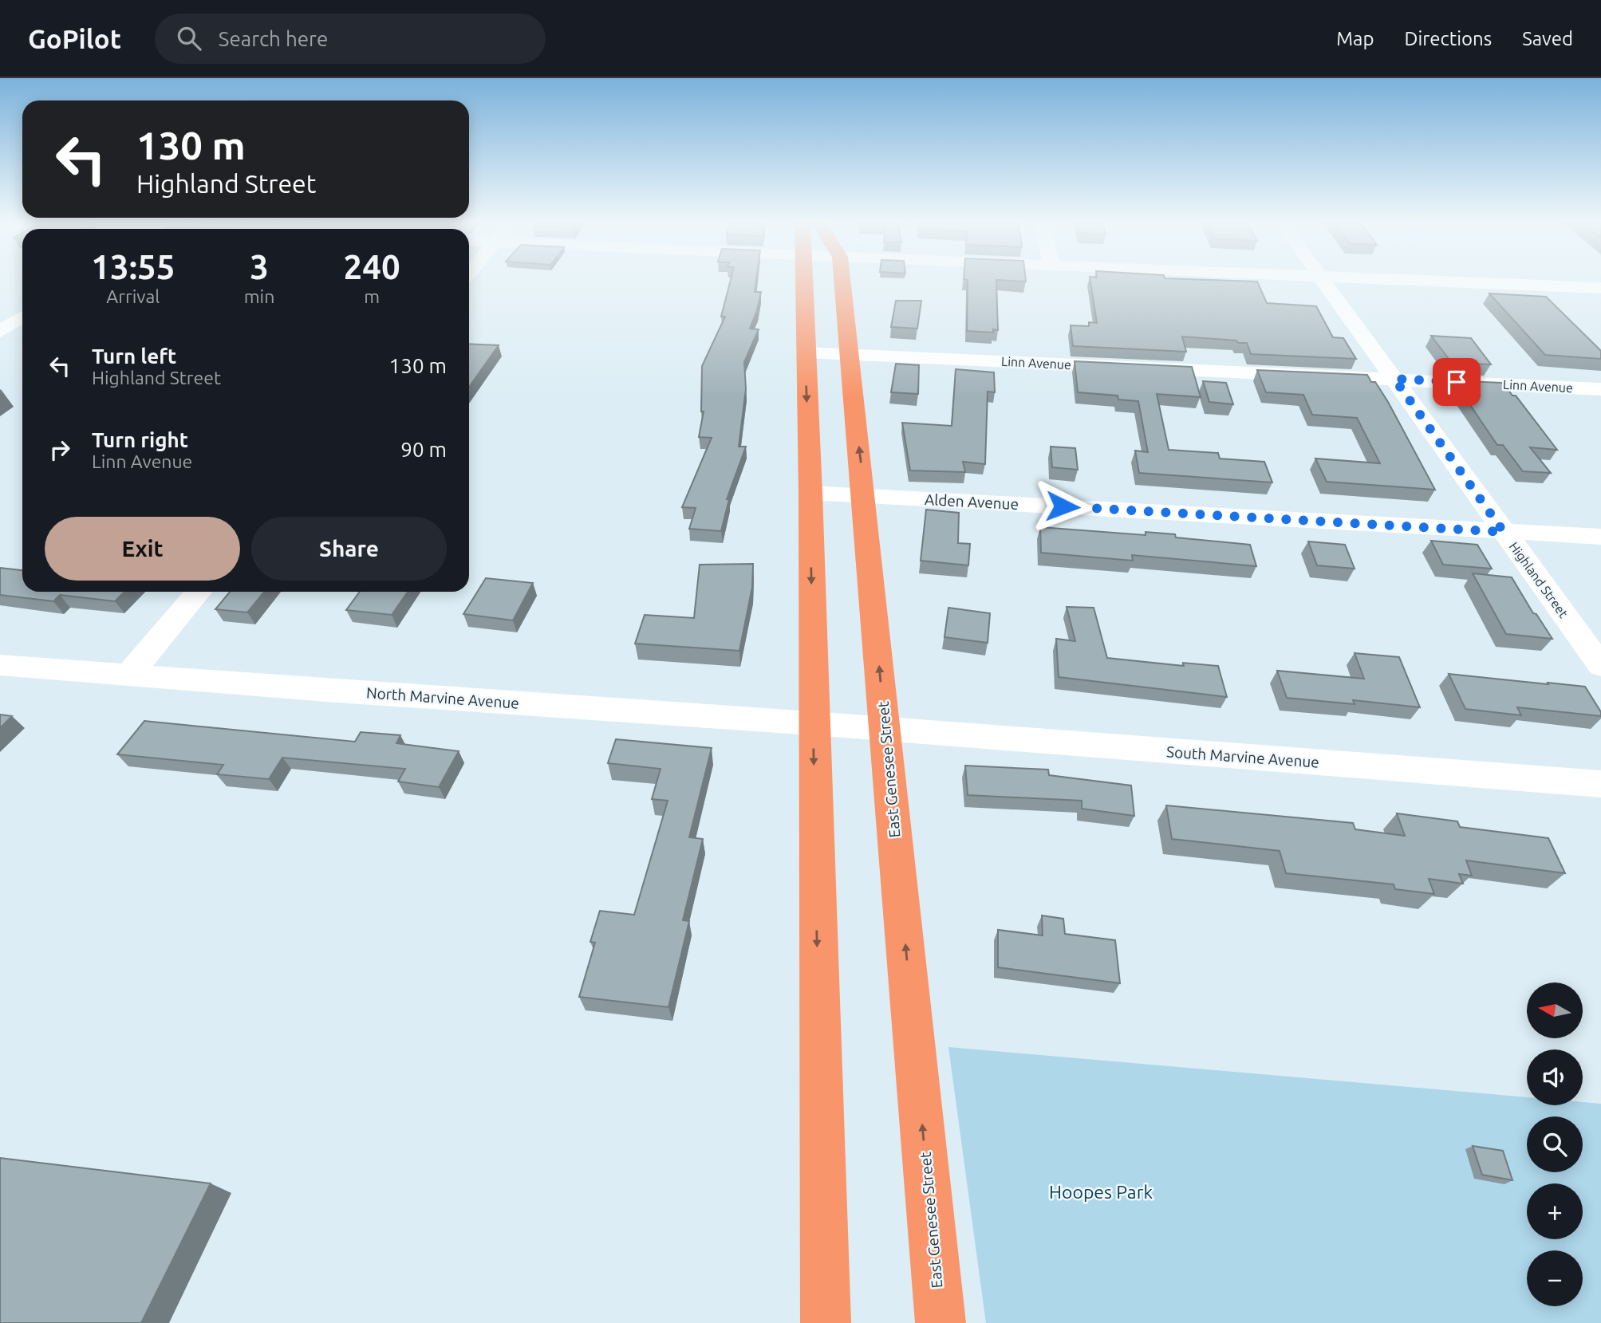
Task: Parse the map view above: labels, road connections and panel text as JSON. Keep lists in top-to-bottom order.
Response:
{
  "streets": {
    "highway": ["East Genesee Street"],
    "street": [
      "Linn Avenue",
      "Alden Avenue",
      "Highland Street",
      "North Marvine Avenue",
      "South Marvine Avenue"
    ]
  },
  "crossings": [
    ["Linn Avenue", "Highland Street"],
    ["Linn Avenue", "East Genesee Street"],
    ["Alden Avenue", "Highland Street"],
    ["Alden Avenue", "East Genesee Street"],
    ["North Marvine Avenue", "South Marvine Avenue"],
    ["North Marvine Avenue", "East Genesee Street"],
    ["South Marvine Avenue", "East Genesee Street"]
  ],
  "parks": ["Hoopes Park"],
  "north": "left",
  "page": {
    "header": "GoPilot",
    "search": "Search here",
    "nav": ["Map", "Directions", "Saved"],
    "turn": ["130 m", "Highland Street"],
    "eta": [
      "13:55",
      "Arrival",
      "3",
      "min",
      "240",
      "m"
    ],
    "list": [
      {
        "name": "Turn left",
        "note": "Highland Street",
        "value": "130 m"
      },
      {
        "name": "Turn right",
        "note": "Linn Avenue",
        "value": "90 m"
      }
    ],
    "buttons": ["Exit", "Share"],
    "map_buttons": ["+", "−"]
  }
}
